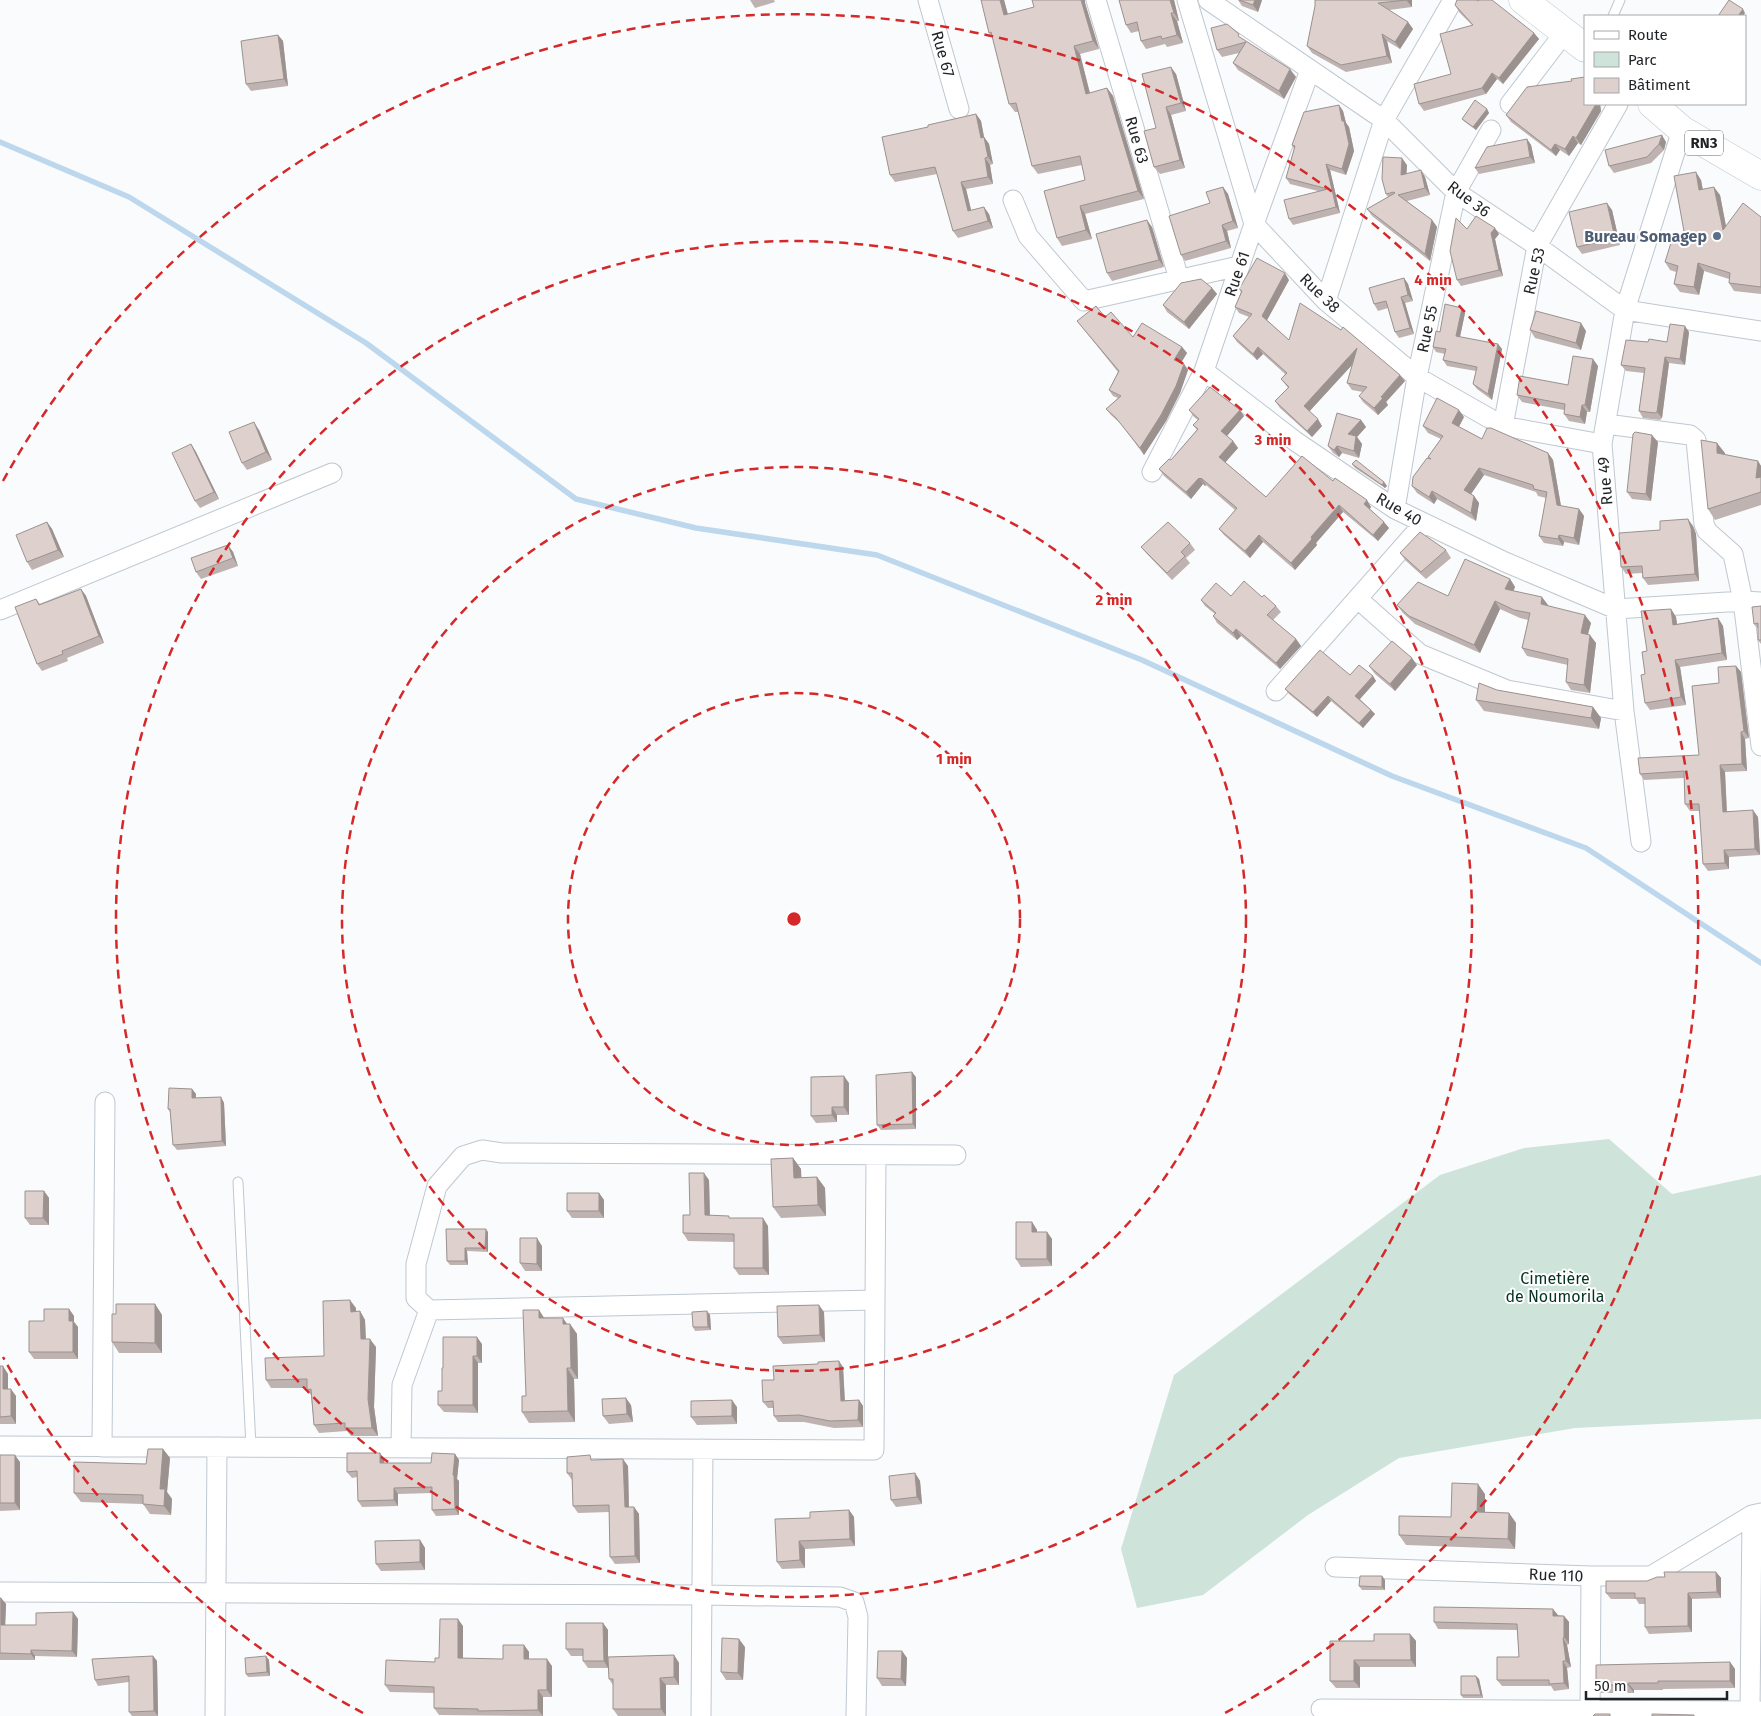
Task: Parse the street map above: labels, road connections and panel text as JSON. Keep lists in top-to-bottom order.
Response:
{
  "streets": {
    "highway": ["RN3"],
    "street": [
      "Rue 67",
      "Rue 63",
      "Rue 36",
      "Rue 53",
      "Rue 61",
      "Rue 38",
      "Rue 55",
      "Rue 49",
      "Rue 40",
      "Rue 110"
    ]
  },
  "crossings": [
    ["RN3", "Rue 49"],
    ["Rue 36", "Rue 53"],
    ["Rue 36", "Rue 61"],
    ["Rue 36", "Rue 55"],
    ["Rue 36", "Rue 49"],
    ["Rue 53", "Rue 38"],
    ["Rue 61", "Rue 38"],
    ["Rue 61", "Rue 40"],
    ["Rue 38", "Rue 55"],
    ["Rue 38", "Rue 49"],
    ["Rue 55", "Rue 40"],
    ["Rue 49", "Rue 40"]
  ],
  "parks": ["Cimetière de Noumorila"],
  "places": ["Bureau Somagep"],
  "legend": ["Route", "Parc", "Bâtiment"],
  "scale_bar": "50 m",
  "rings": [
    "4 min",
    "3 min",
    "2 min",
    "1 min"
  ]
}
